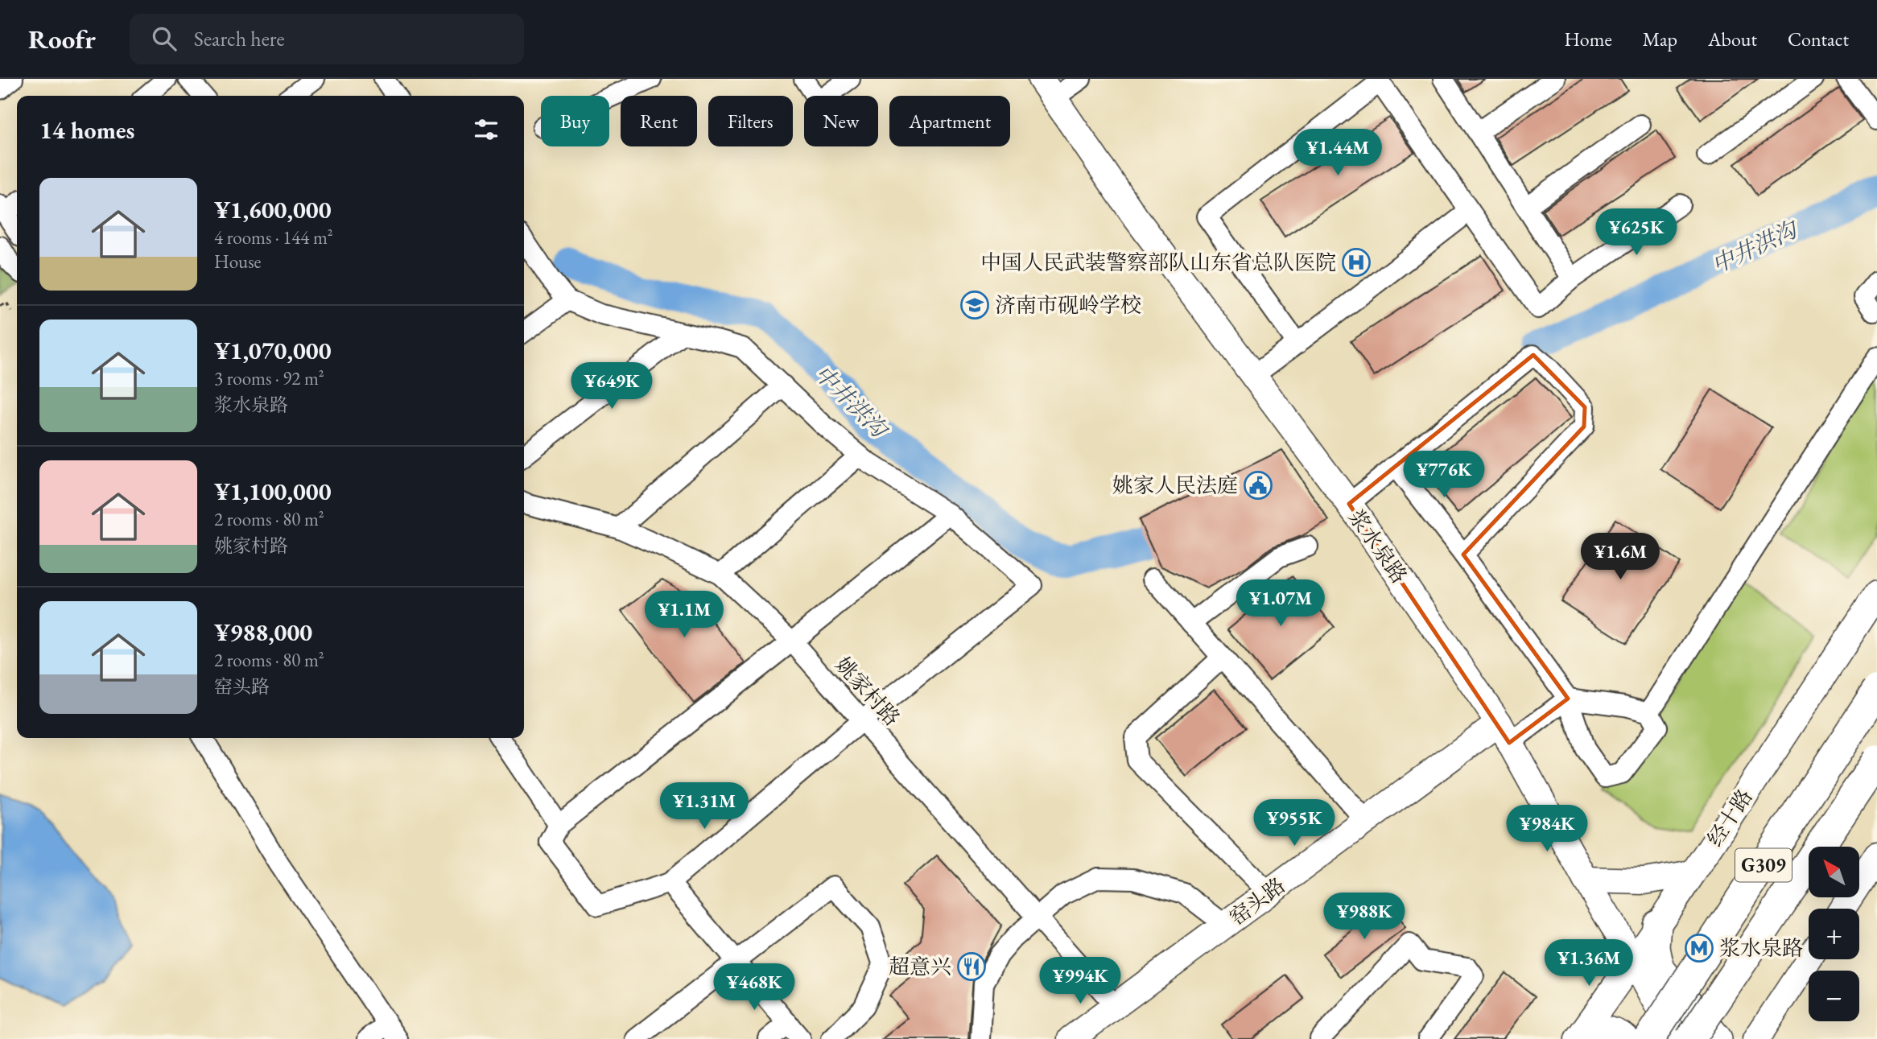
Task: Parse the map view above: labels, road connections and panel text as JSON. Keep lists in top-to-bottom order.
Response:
{
  "streets": {
    "highway": ["G309"],
    "main road": ["浆水泉路", "经十路", "窑头路"],
    "street": ["姚家村路"]
  },
  "crossings": [
    ["浆水泉路", "经十路"],
    ["浆水泉路", "窑头路"],
    ["姚家村路", "窑头路"]
  ],
  "water": ["中井洪沟"],
  "places": {
    "hospital": ["中国人民武装警察部队山东省总队医院"],
    "school or university": ["济南市砚岭学校"],
    "public building": ["姚家人民法庭"],
    "metro station": ["浆水泉路"],
    "restaurant": ["超意兴"]
  },
  "north": "top left",
  "page": {
    "header": "Roofr",
    "search": "Search here",
    "nav": [
      "Home",
      "Map",
      "About",
      "Contact"
    ],
    "chip": [
      "Buy",
      "Rent",
      "Filters",
      "New",
      "Apartment"
    ],
    "heading": "14 homes",
    "price": [
      "¥1.44M",
      "¥625K",
      "¥649K",
      "¥776K",
      "¥1.6M",
      "¥1.07M",
      "¥1.1M",
      "¥1.31M",
      "¥955K",
      "¥984K",
      "¥988K",
      "¥1.36M",
      "¥994K",
      "¥468K"
    ],
    "list": [
      {
        "name": "¥1,600,000",
        "note": "4 rooms · 144 m² · House"
      },
      {
        "name": "¥1,070,000",
        "note": "3 rooms · 92 m² · 浆水泉路"
      },
      {
        "name": "¥1,100,000",
        "note": "2 rooms · 80 m² · 姚家村路"
      },
      {
        "name": "¥988,000",
        "note": "2 rooms · 80 m² · 窑头路"
      }
    ],
    "map_buttons": ["+", "−"]
  }
}
